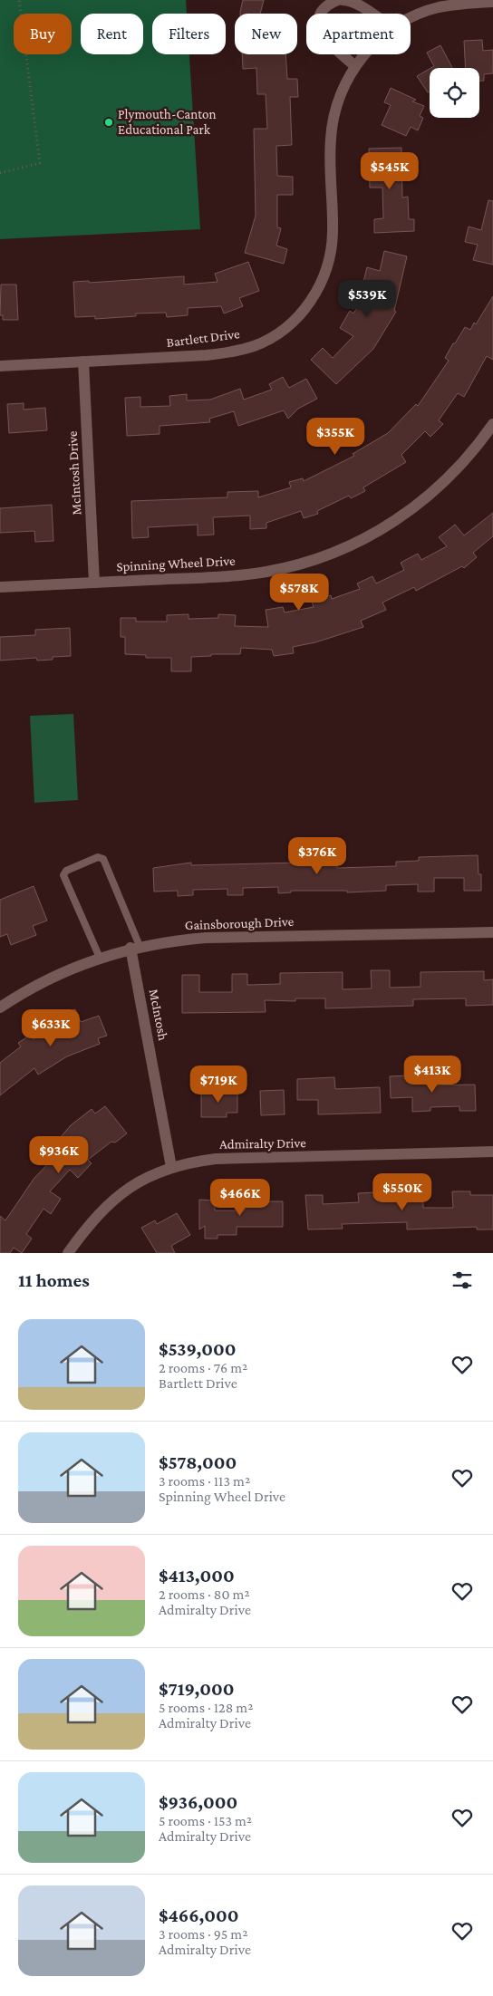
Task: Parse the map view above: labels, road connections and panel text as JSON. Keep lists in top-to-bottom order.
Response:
{
  "streets": {
    "street": [
      "Bartlett Drive",
      "McIntosh Drive",
      "Spinning Wheel Drive",
      "Gainsborough Drive",
      "McIntosh",
      "Admiralty Drive"
    ]
  },
  "crossings": [
    ["Bartlett Drive", "McIntosh Drive"],
    ["McIntosh Drive", "Spinning Wheel Drive"],
    ["Gainsborough Drive", "McIntosh"],
    ["McIntosh", "Admiralty Drive"]
  ],
  "places": ["Plymouth-Canton Educational Park"],
  "page": {
    "chip": [
      "Buy",
      "Rent",
      "Filters",
      "New",
      "Apartment"
    ],
    "price": [
      "$545K",
      "$539K",
      "$355K",
      "$578K",
      "$376K",
      "$633K",
      "$413K",
      "$719K",
      "$936K",
      "$550K",
      "$466K"
    ],
    "heading": "11 homes",
    "list": [
      {
        "name": "$539,000",
        "note": "2 rooms · 76 m² · Bartlett Drive"
      },
      {
        "name": "$578,000",
        "note": "3 rooms · 113 m² · Spinning Wheel Drive"
      },
      {
        "name": "$413,000",
        "note": "2 rooms · 80 m² · Admiralty Drive"
      },
      {
        "name": "$719,000",
        "note": "5 rooms · 128 m² · Admiralty Drive"
      },
      {
        "name": "$936,000",
        "note": "5 rooms · 153 m² · Admiralty Drive"
      },
      {
        "name": "$466,000",
        "note": "3 rooms · 95 m² · Admiralty Drive"
      }
    ]
  }
}
